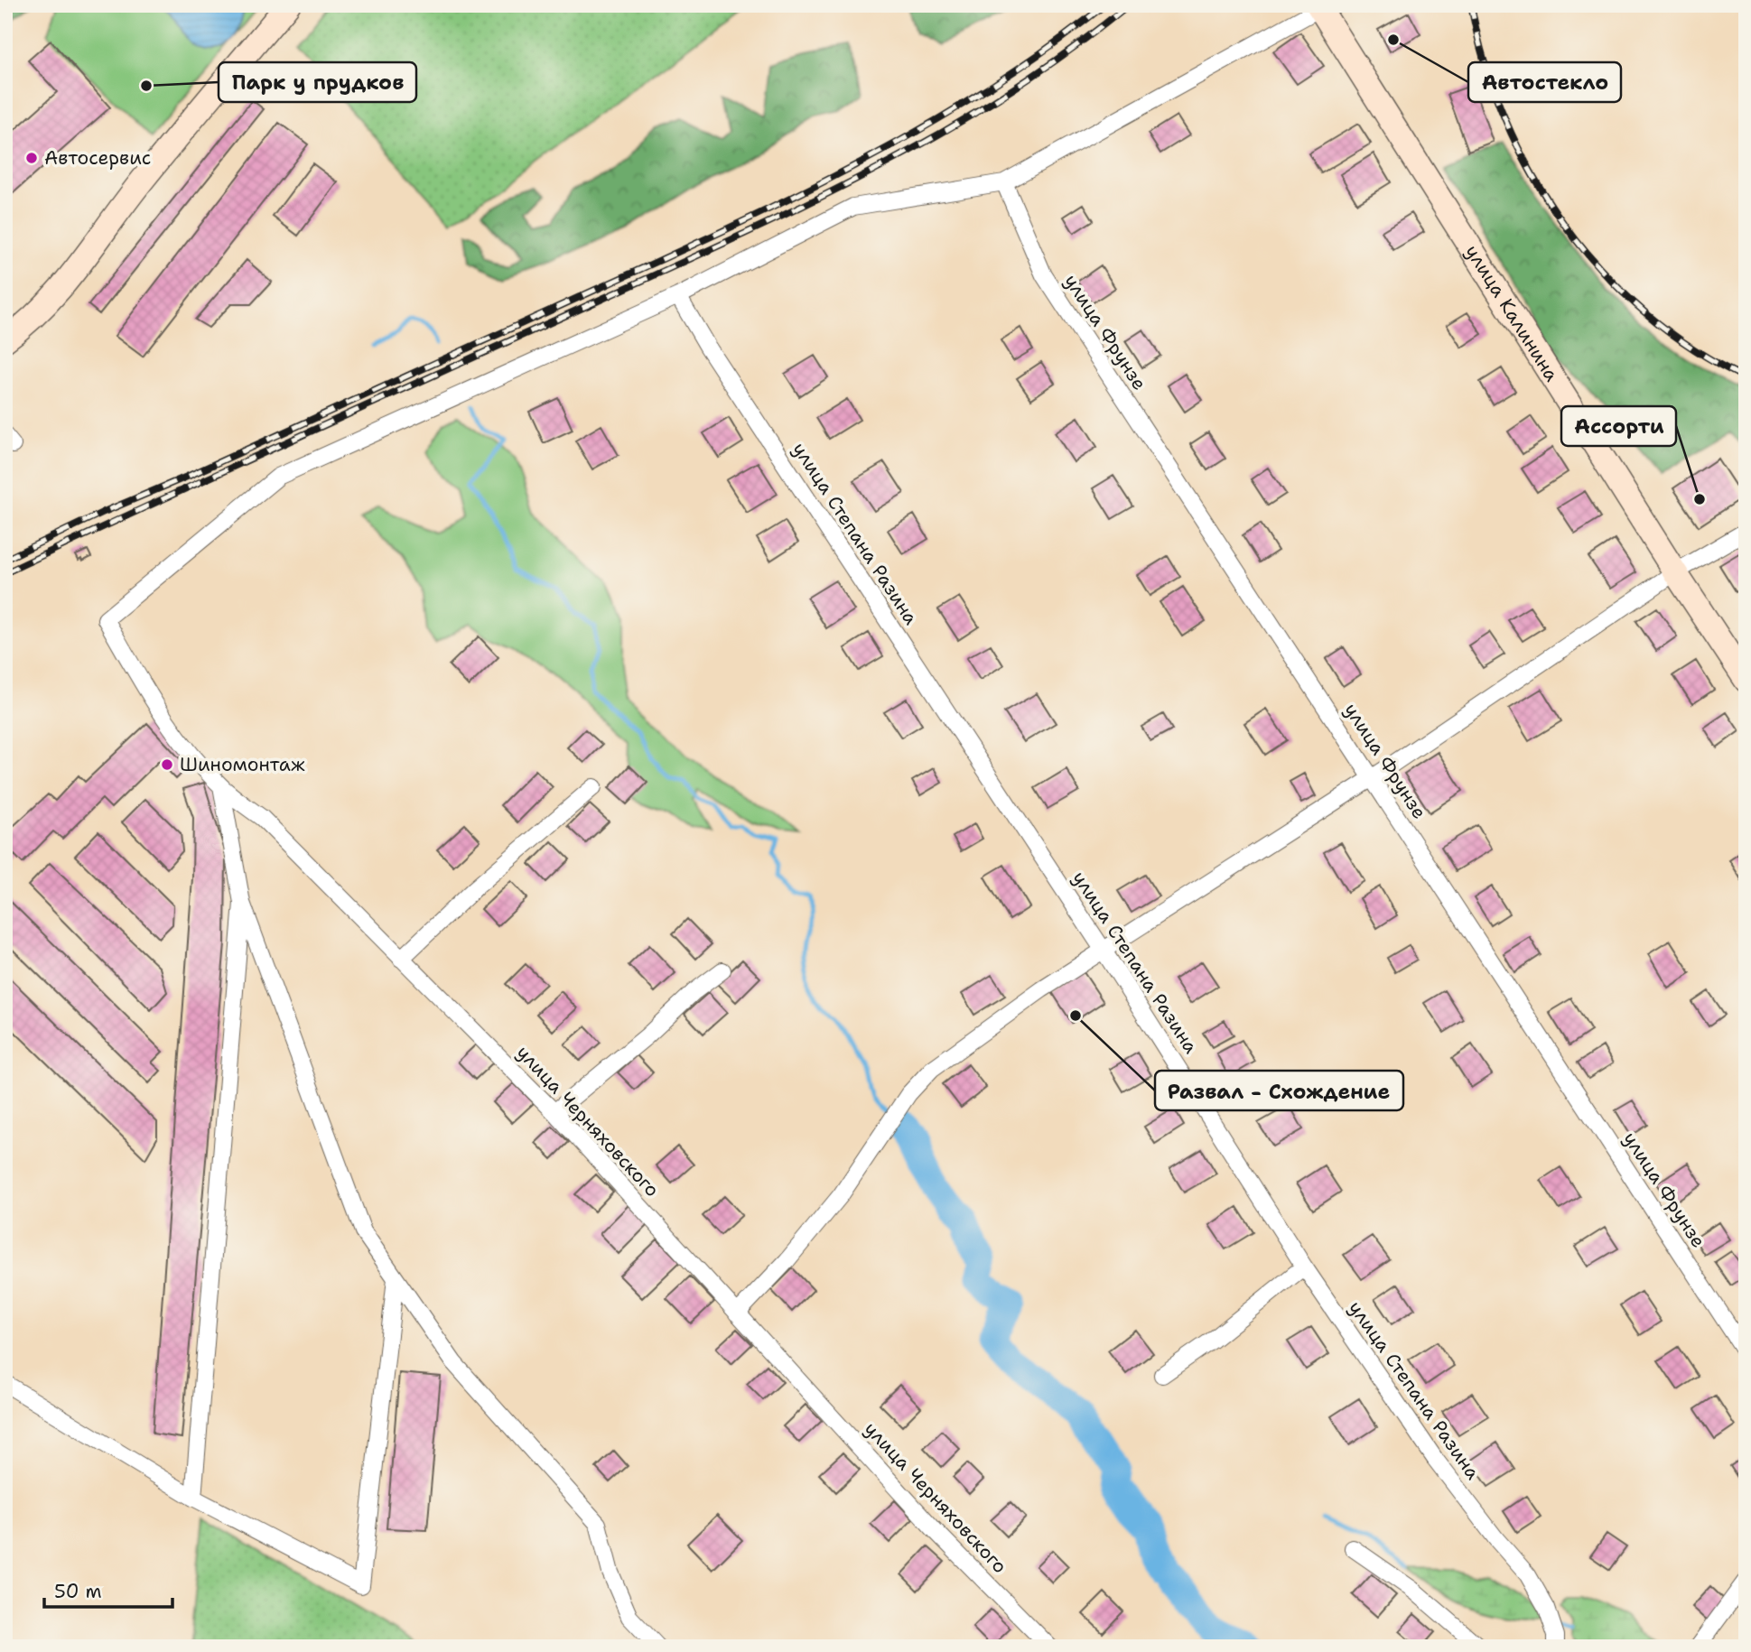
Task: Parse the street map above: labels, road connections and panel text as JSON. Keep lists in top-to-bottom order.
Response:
{
  "streets": {
    "street": [
      "улица Калинина",
      "улица Фрунзе",
      "улица Степана Разина",
      "улица Черняховского"
    ]
  },
  "crossings": [
    ["улица Степана Разина", "улица Черняховского"]
  ],
  "places": [
    "Автостекло",
    "Парк у прудков",
    "Автосервис",
    "Ассорти",
    "Шиномонтаж",
    "Развал - Схождение"
  ],
  "scale_bar": "50 m"
}
